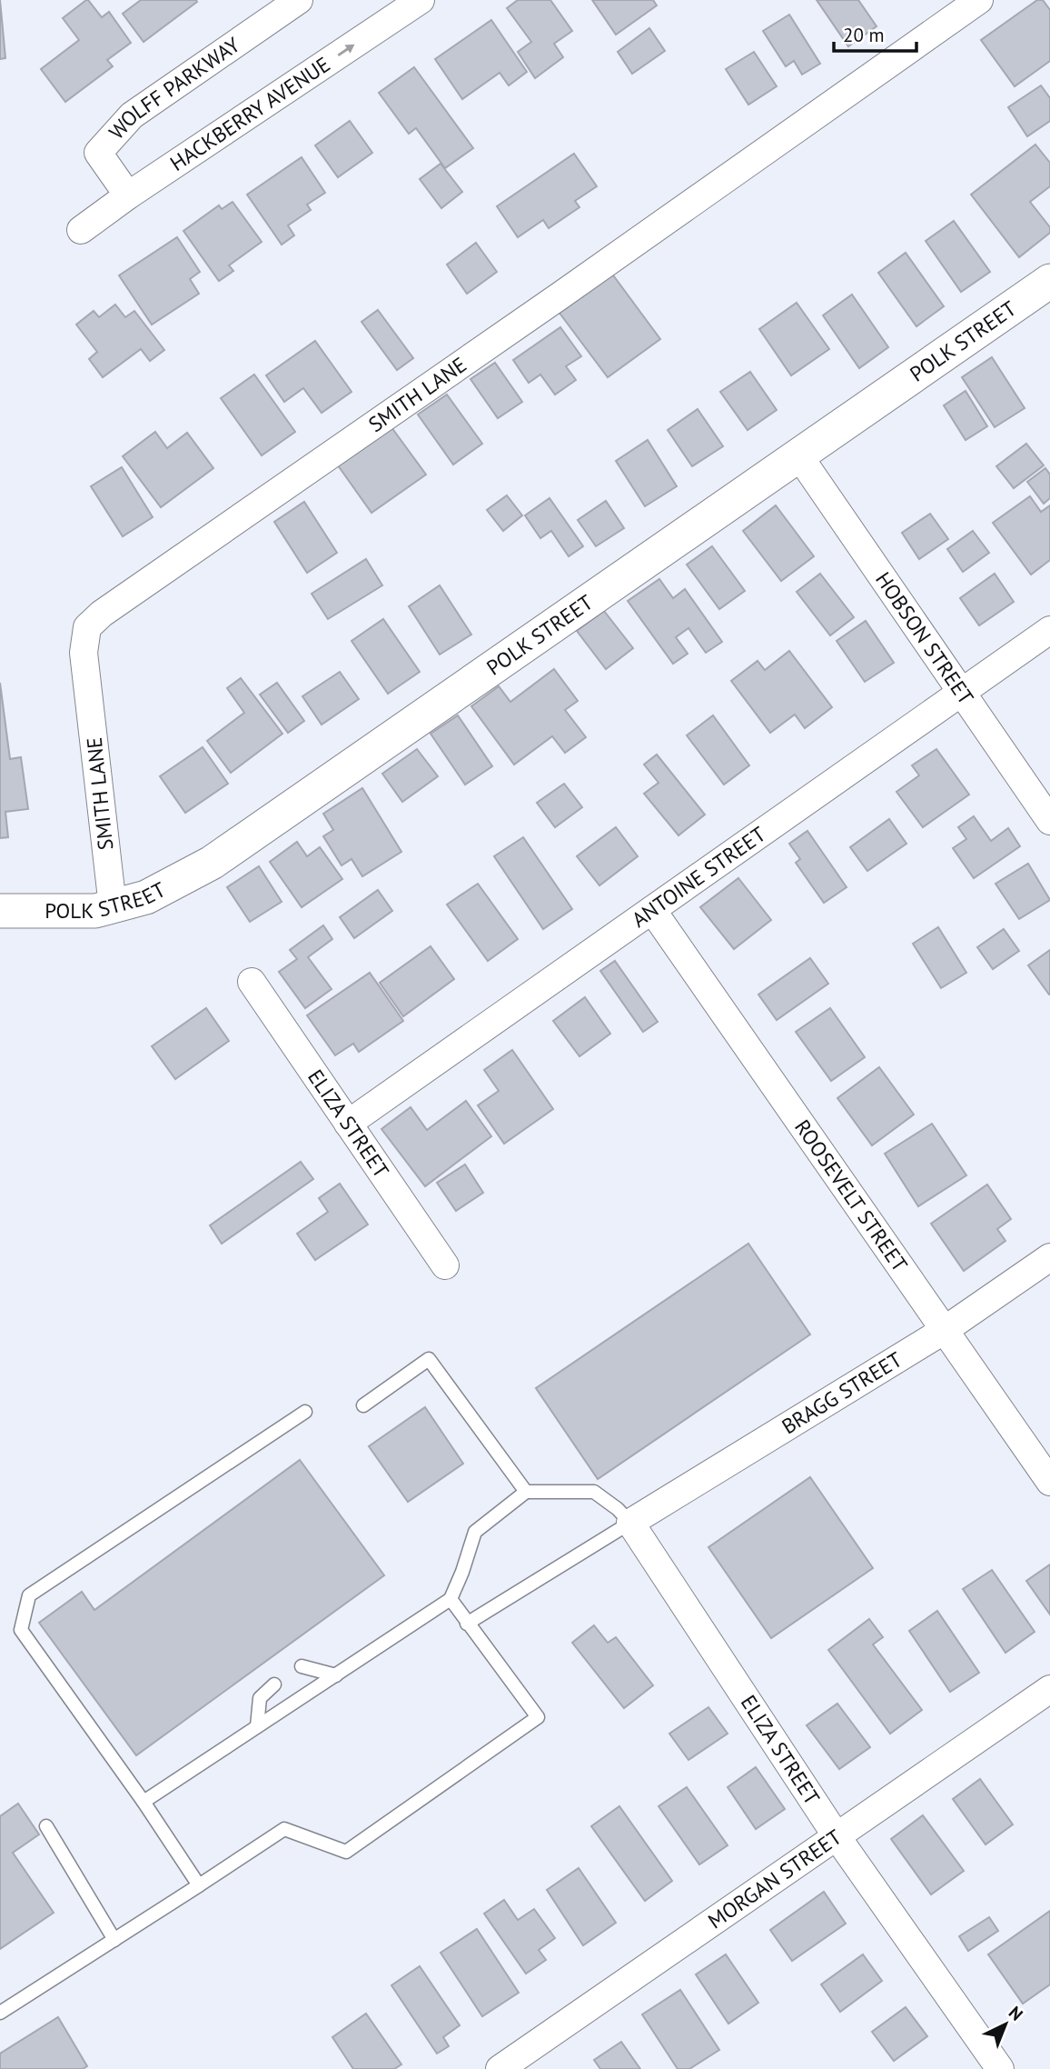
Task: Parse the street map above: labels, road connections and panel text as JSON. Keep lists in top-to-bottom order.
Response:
{
  "streets": {
    "street": [
      "WOLFF PARKWAY",
      "HACKBERRY AVENUE",
      "POLK STREET",
      "SMITH LANE",
      "HOBSON STREET",
      "ANTOINE STREET",
      "ELIZA STREET",
      "ROOSEVELT STREET",
      "BRAGG STREET",
      "MORGAN STREET"
    ]
  },
  "crossings": [
    ["WOLFF PARKWAY", "HACKBERRY AVENUE"],
    ["POLK STREET", "SMITH LANE"],
    ["POLK STREET", "HOBSON STREET"],
    ["HOBSON STREET", "ANTOINE STREET"],
    ["ANTOINE STREET", "ELIZA STREET"],
    ["ANTOINE STREET", "ROOSEVELT STREET"],
    ["ELIZA STREET", "BRAGG STREET"],
    ["ELIZA STREET", "MORGAN STREET"],
    ["ROOSEVELT STREET", "BRAGG STREET"]
  ],
  "one_way": ["HACKBERRY AVENUE"],
  "scale_bar": "20 m",
  "north": "top right"
}
